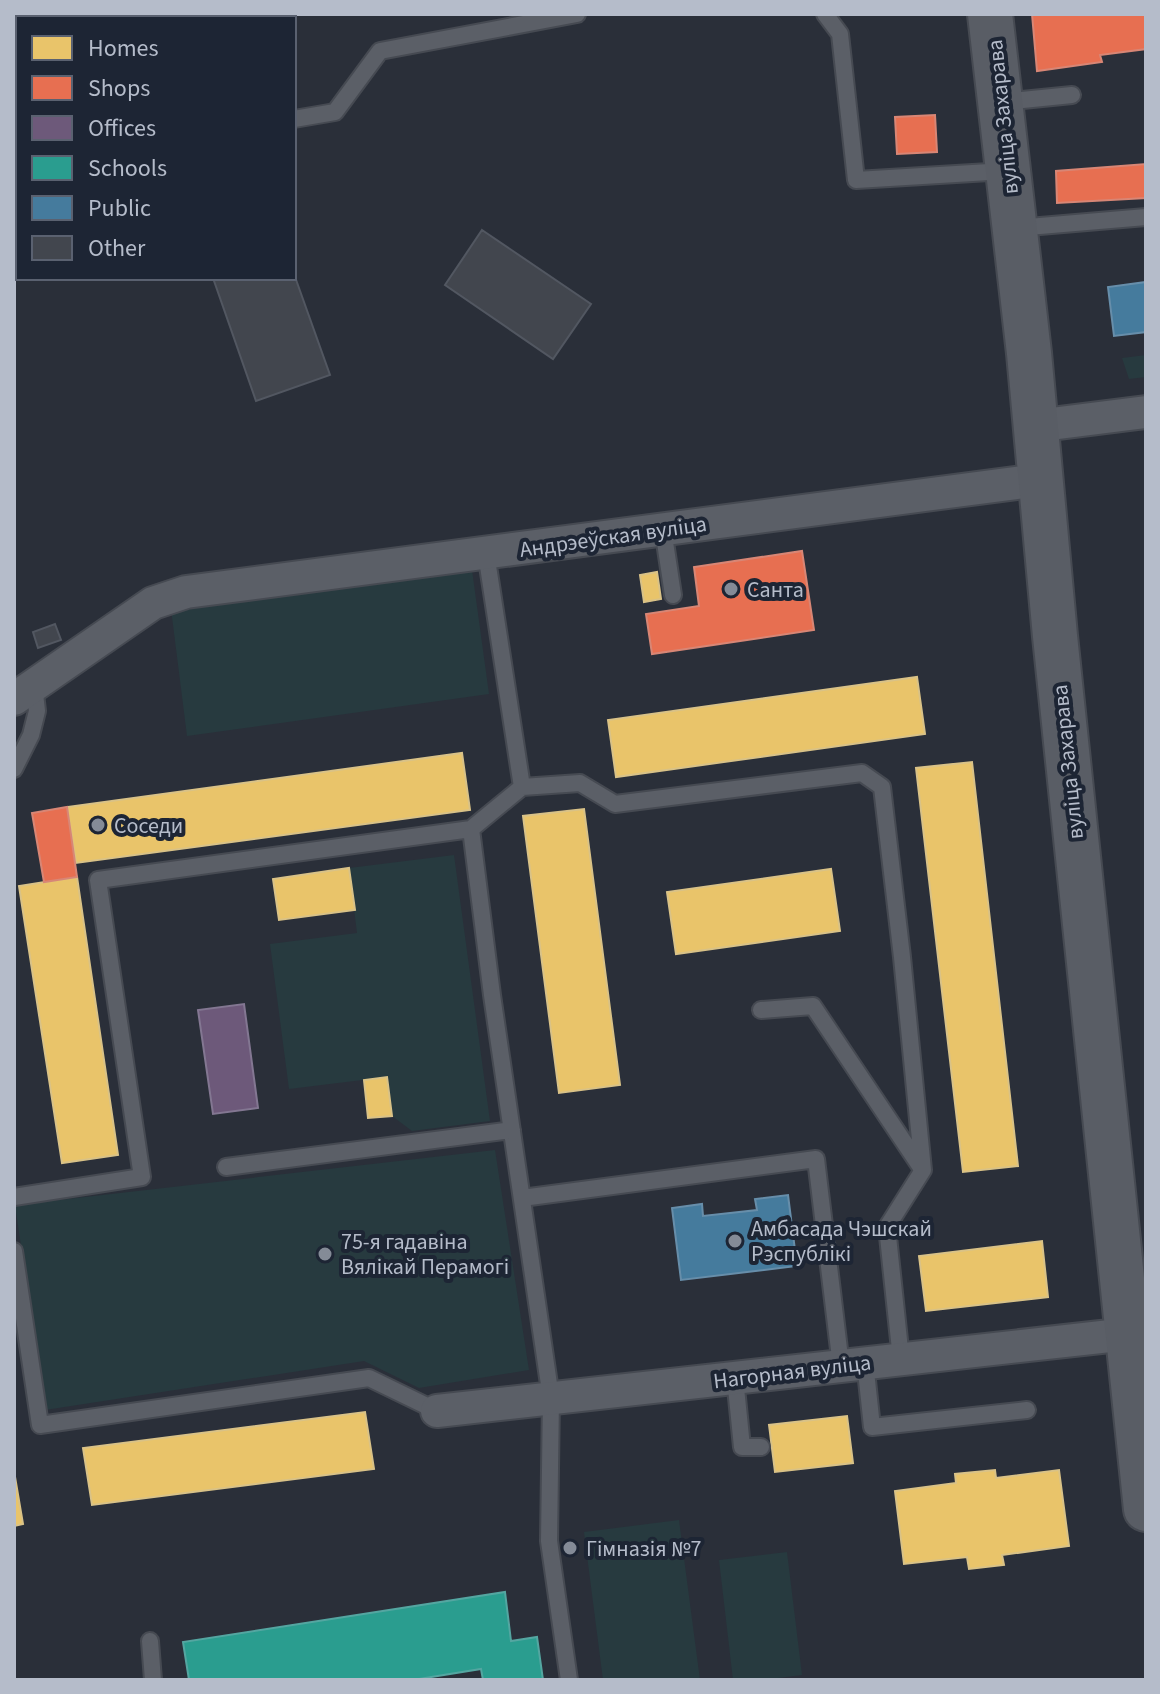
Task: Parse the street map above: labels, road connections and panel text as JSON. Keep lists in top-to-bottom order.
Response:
{
  "streets": {
    "main road": ["вуліца Захарава"],
    "street": ["Андрэеўская вуліца", "Нагорная вуліца"]
  },
  "crossings": [
    ["вуліца Захарава", "Андрэеўская вуліца"],
    ["вуліца Захарава", "Нагорная вуліца"]
  ],
  "places": [
    "Санта",
    "Соседи",
    "Амбасада Чэшскай Рэспублікі",
    "75-я гадавіна Вялікай Перамогі",
    "Гімназія №7"
  ],
  "legend": [
    "Homes",
    "Shops",
    "Offices",
    "Schools",
    "Public",
    "Other"
  ]
}
